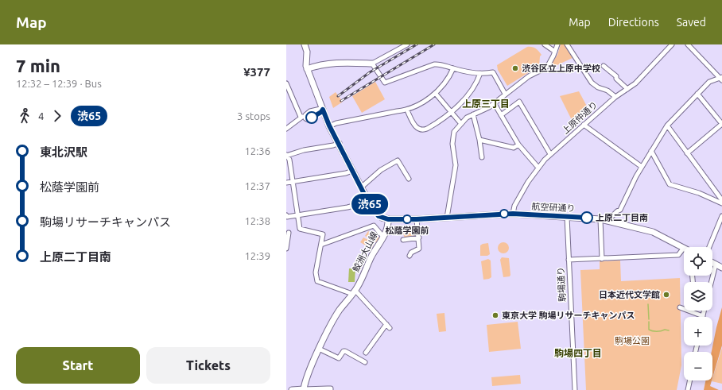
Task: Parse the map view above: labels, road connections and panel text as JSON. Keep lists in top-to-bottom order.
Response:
{
  "streets": {
    "main road": ["航空研通り", "鮫洲大山線"],
    "street": ["上原仲通り", "駒場通り"]
  },
  "crossings": [
    ["上原仲通り", "航空研通り"],
    ["航空研通り", "鮫洲大山線"],
    ["航空研通り", "駒場通り"]
  ],
  "districts": ["上原三丁目", "駒場四丁目"],
  "parks": ["駒場公園"],
  "places": [
    "渋谷区立上原中学校",
    "上原二丁目南",
    "松蔭学園前",
    "日本近代文学館",
    "東京大学 駒場リサーチキャンパス"
  ],
  "lines": ["bus line 渋65"],
  "page": {
    "header": "Map",
    "nav": ["Map", "Directions", "Saved"],
    "heading": ["7 min", "12:32 – 12:39 · Bus", "¥377"],
    "on_map": "渋65",
    "legs": ["4", "渋65", "3 stops"],
    "list": [
      {
        "name": "東北沢駅",
        "value": "12:36"
      },
      {
        "name": "松蔭学園前",
        "value": "12:37"
      },
      {
        "name": "駒場リサーチキャンパス",
        "value": "12:38"
      },
      {
        "name": "上原二丁目南",
        "value": "12:39"
      }
    ],
    "map_buttons": ["+", "−"],
    "buttons": ["Start", "Tickets"]
  }
}
